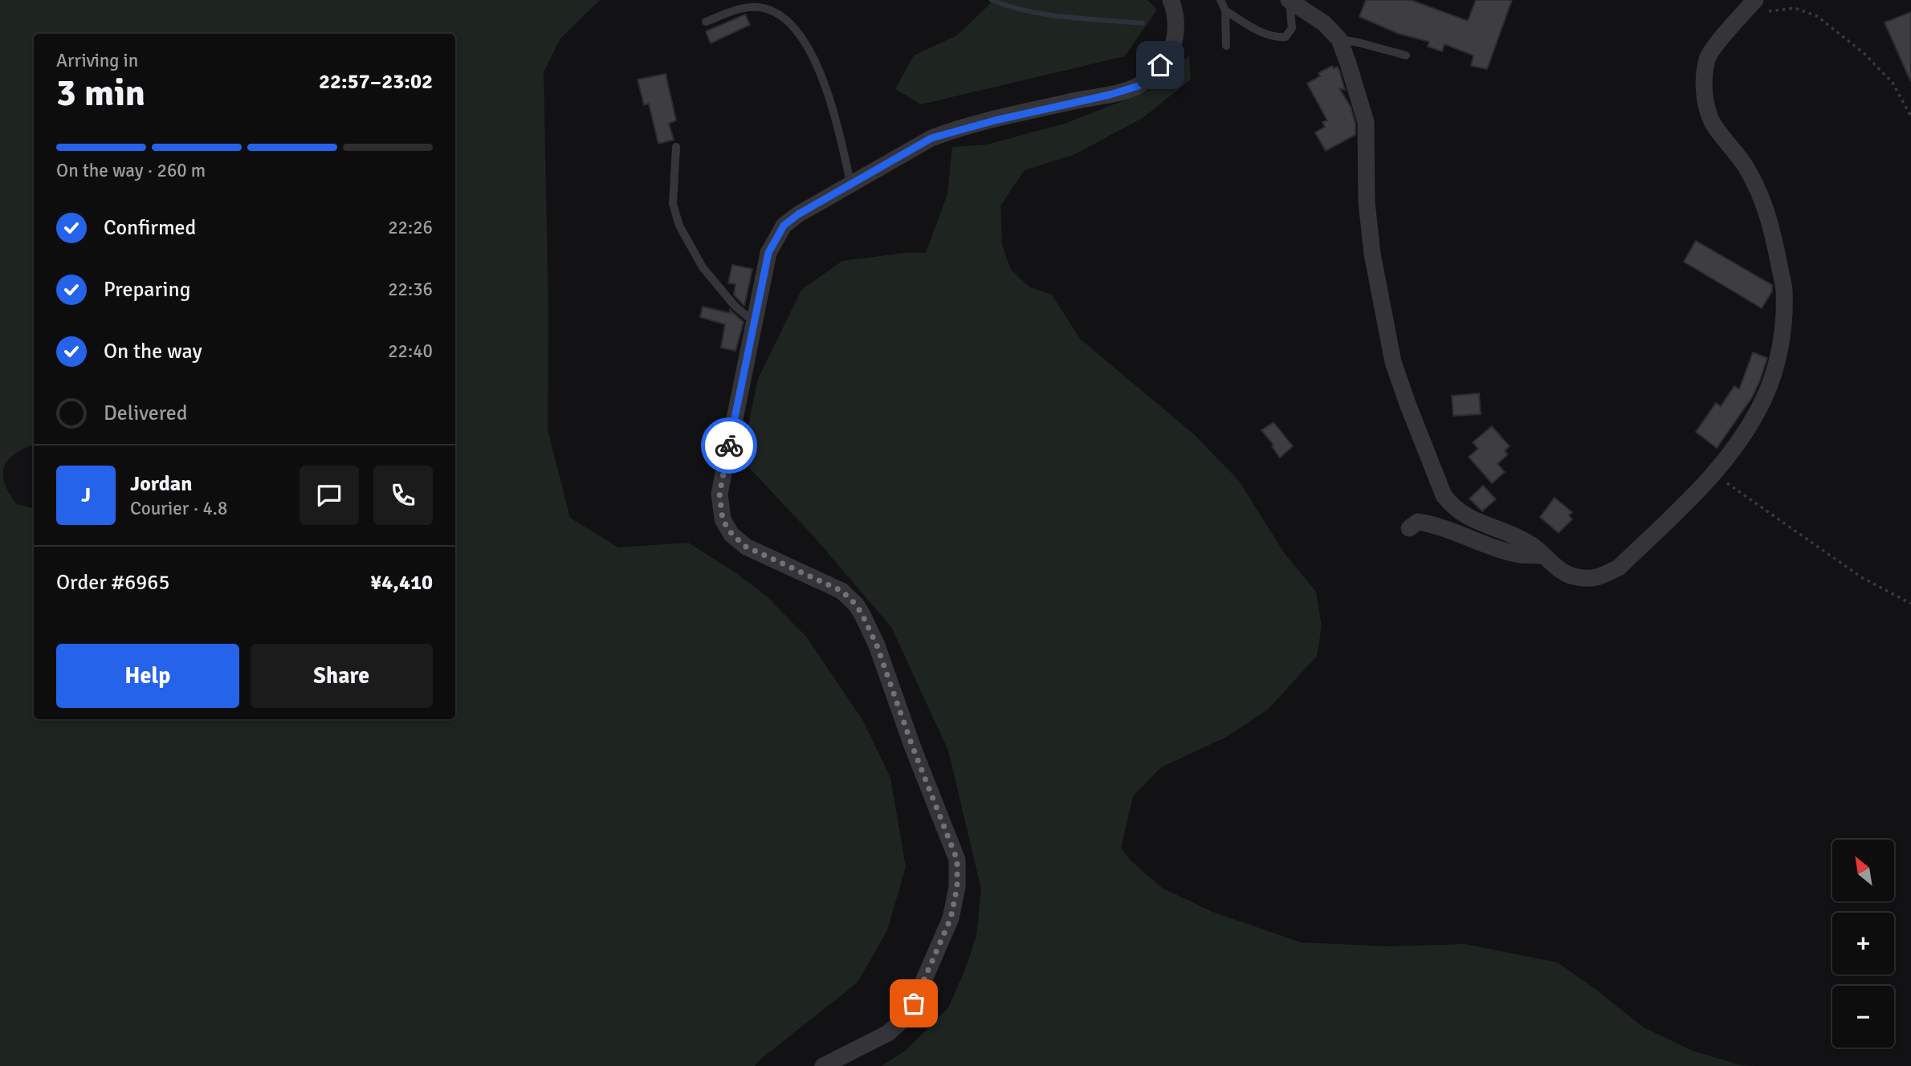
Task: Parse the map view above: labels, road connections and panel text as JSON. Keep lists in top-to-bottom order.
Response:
{
  "north": "top left",
  "page": {
    "heading": ["3 min", "Arriving in", "22:57–23:02"],
    "panel": [
      "Jordan",
      "Courier · 4.8",
      "Order #6965",
      "¥4,410"
    ],
    "bar": "On the way · 260 m",
    "list": [
      ["Confirmed", "22:26"],
      ["Preparing", "22:36"],
      ["On the way", "22:40"],
      "Delivered"
    ],
    "round": "J",
    "buttons": ["Help", "Share"],
    "map_buttons": ["+", "−"]
  }
}
